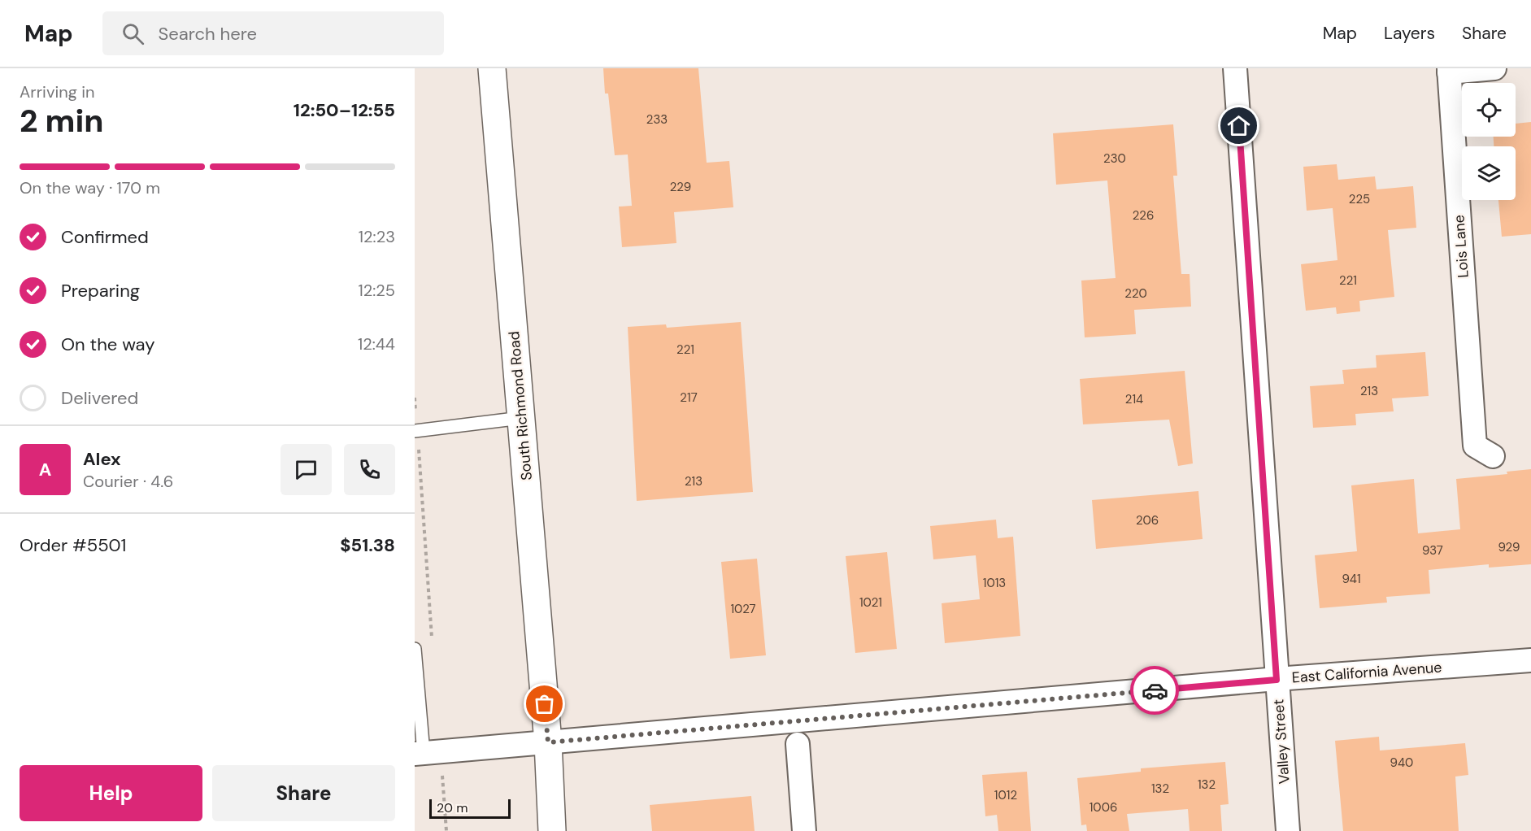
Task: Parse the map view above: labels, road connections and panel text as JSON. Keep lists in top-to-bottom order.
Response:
{
  "streets": {
    "street": [
      "Lois Lane",
      "South Richmond Road",
      "East California Avenue",
      "Valley Street"
    ]
  },
  "crossings": [
    ["South Richmond Road", "East California Avenue"],
    ["East California Avenue", "Valley Street"]
  ],
  "house_numbers": [
    "233",
    "230",
    "229",
    "225",
    "226",
    "221",
    "220",
    "221",
    "213",
    "217",
    "214",
    "213",
    "206",
    "929",
    "937",
    "941",
    "1013",
    "1021",
    "1027",
    "940",
    "132",
    "132",
    "1012",
    "1006"
  ],
  "scale_bar": "20 m",
  "page": {
    "header": "Map",
    "search": "Search here",
    "nav": ["Map", "Layers", "Share"],
    "heading": ["2 min", "Arriving in", "12:50–12:55"],
    "panel": [
      "Alex",
      "Courier · 4.6",
      "Order #5501",
      "$51.38"
    ],
    "bar": "On the way · 170 m",
    "list": [
      ["Confirmed", "12:23"],
      ["Preparing", "12:25"],
      ["On the way", "12:44"],
      "Delivered"
    ],
    "round": "A",
    "buttons": ["Help", "Share"],
    "scale": "20 m"
  }
}
